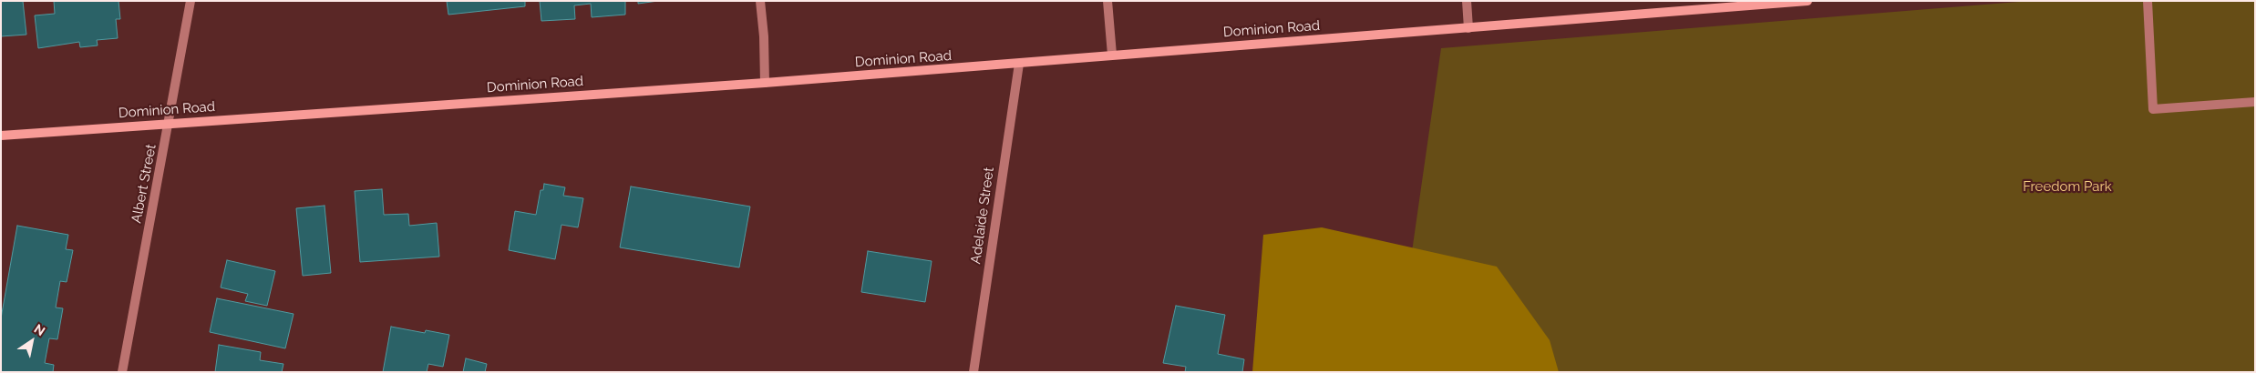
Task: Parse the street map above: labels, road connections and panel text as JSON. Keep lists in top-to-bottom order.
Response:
{
  "streets": {
    "main road": ["Dominion Road"],
    "street": ["Albert Street", "Adelaide Street"]
  },
  "crossings": [
    ["Dominion Road", "Albert Street"],
    ["Dominion Road", "Adelaide Street"]
  ],
  "parks": ["Freedom Park"],
  "north": "top right"
}
